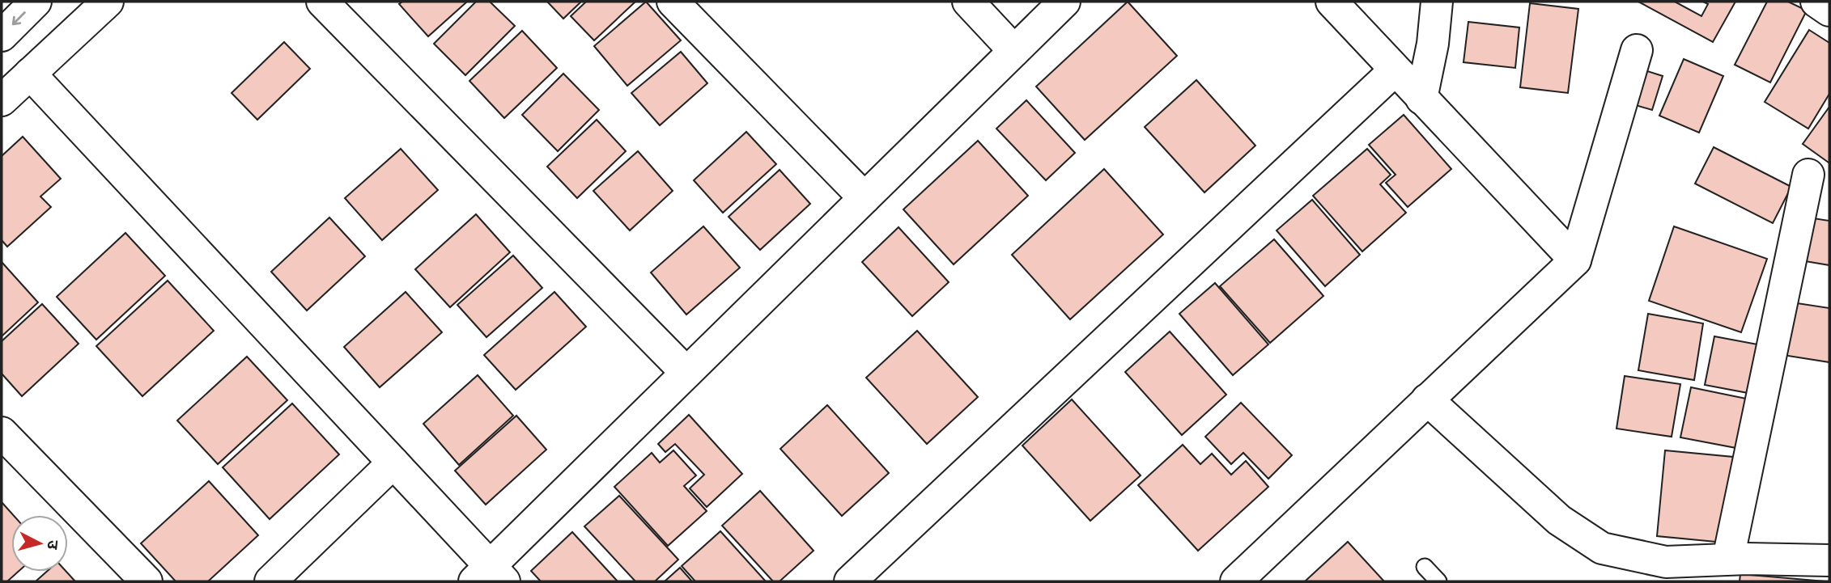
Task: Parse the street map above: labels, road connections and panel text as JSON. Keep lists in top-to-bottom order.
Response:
{
  "north": "right"
}
